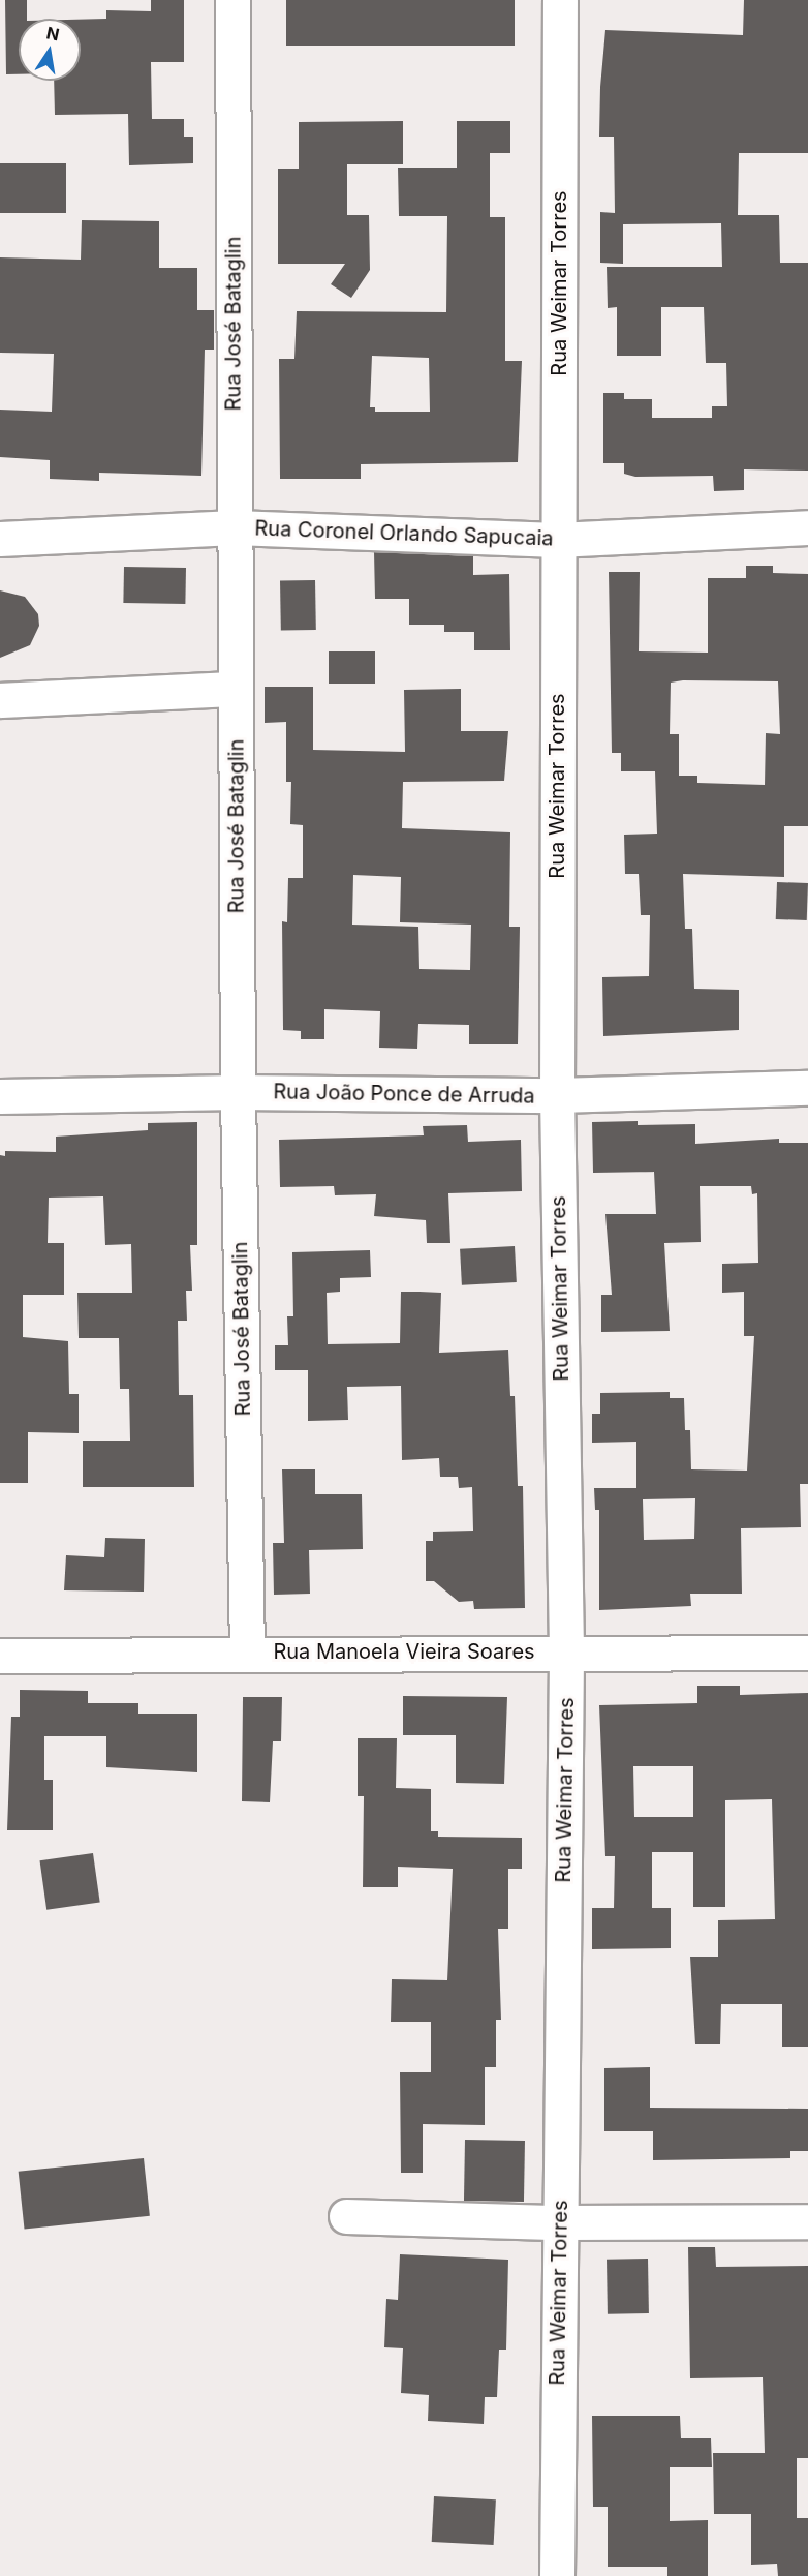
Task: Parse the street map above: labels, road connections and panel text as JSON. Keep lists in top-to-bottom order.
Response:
{
  "streets": {
    "street": [
      "Rua Weimar Torres",
      "Rua José Bataglin",
      "Rua Coronel Orlando Sapucaia",
      "Rua João Ponce de Arruda",
      "Rua Manoela Vieira Soares"
    ]
  },
  "crossings": [
    ["Rua Weimar Torres", "Rua Coronel Orlando Sapucaia"],
    ["Rua Weimar Torres", "Rua João Ponce de Arruda"],
    ["Rua Weimar Torres", "Rua Manoela Vieira Soares"],
    ["Rua José Bataglin", "Rua Coronel Orlando Sapucaia"],
    ["Rua José Bataglin", "Rua João Ponce de Arruda"],
    ["Rua José Bataglin", "Rua Manoela Vieira Soares"]
  ],
  "north": "top"
}
